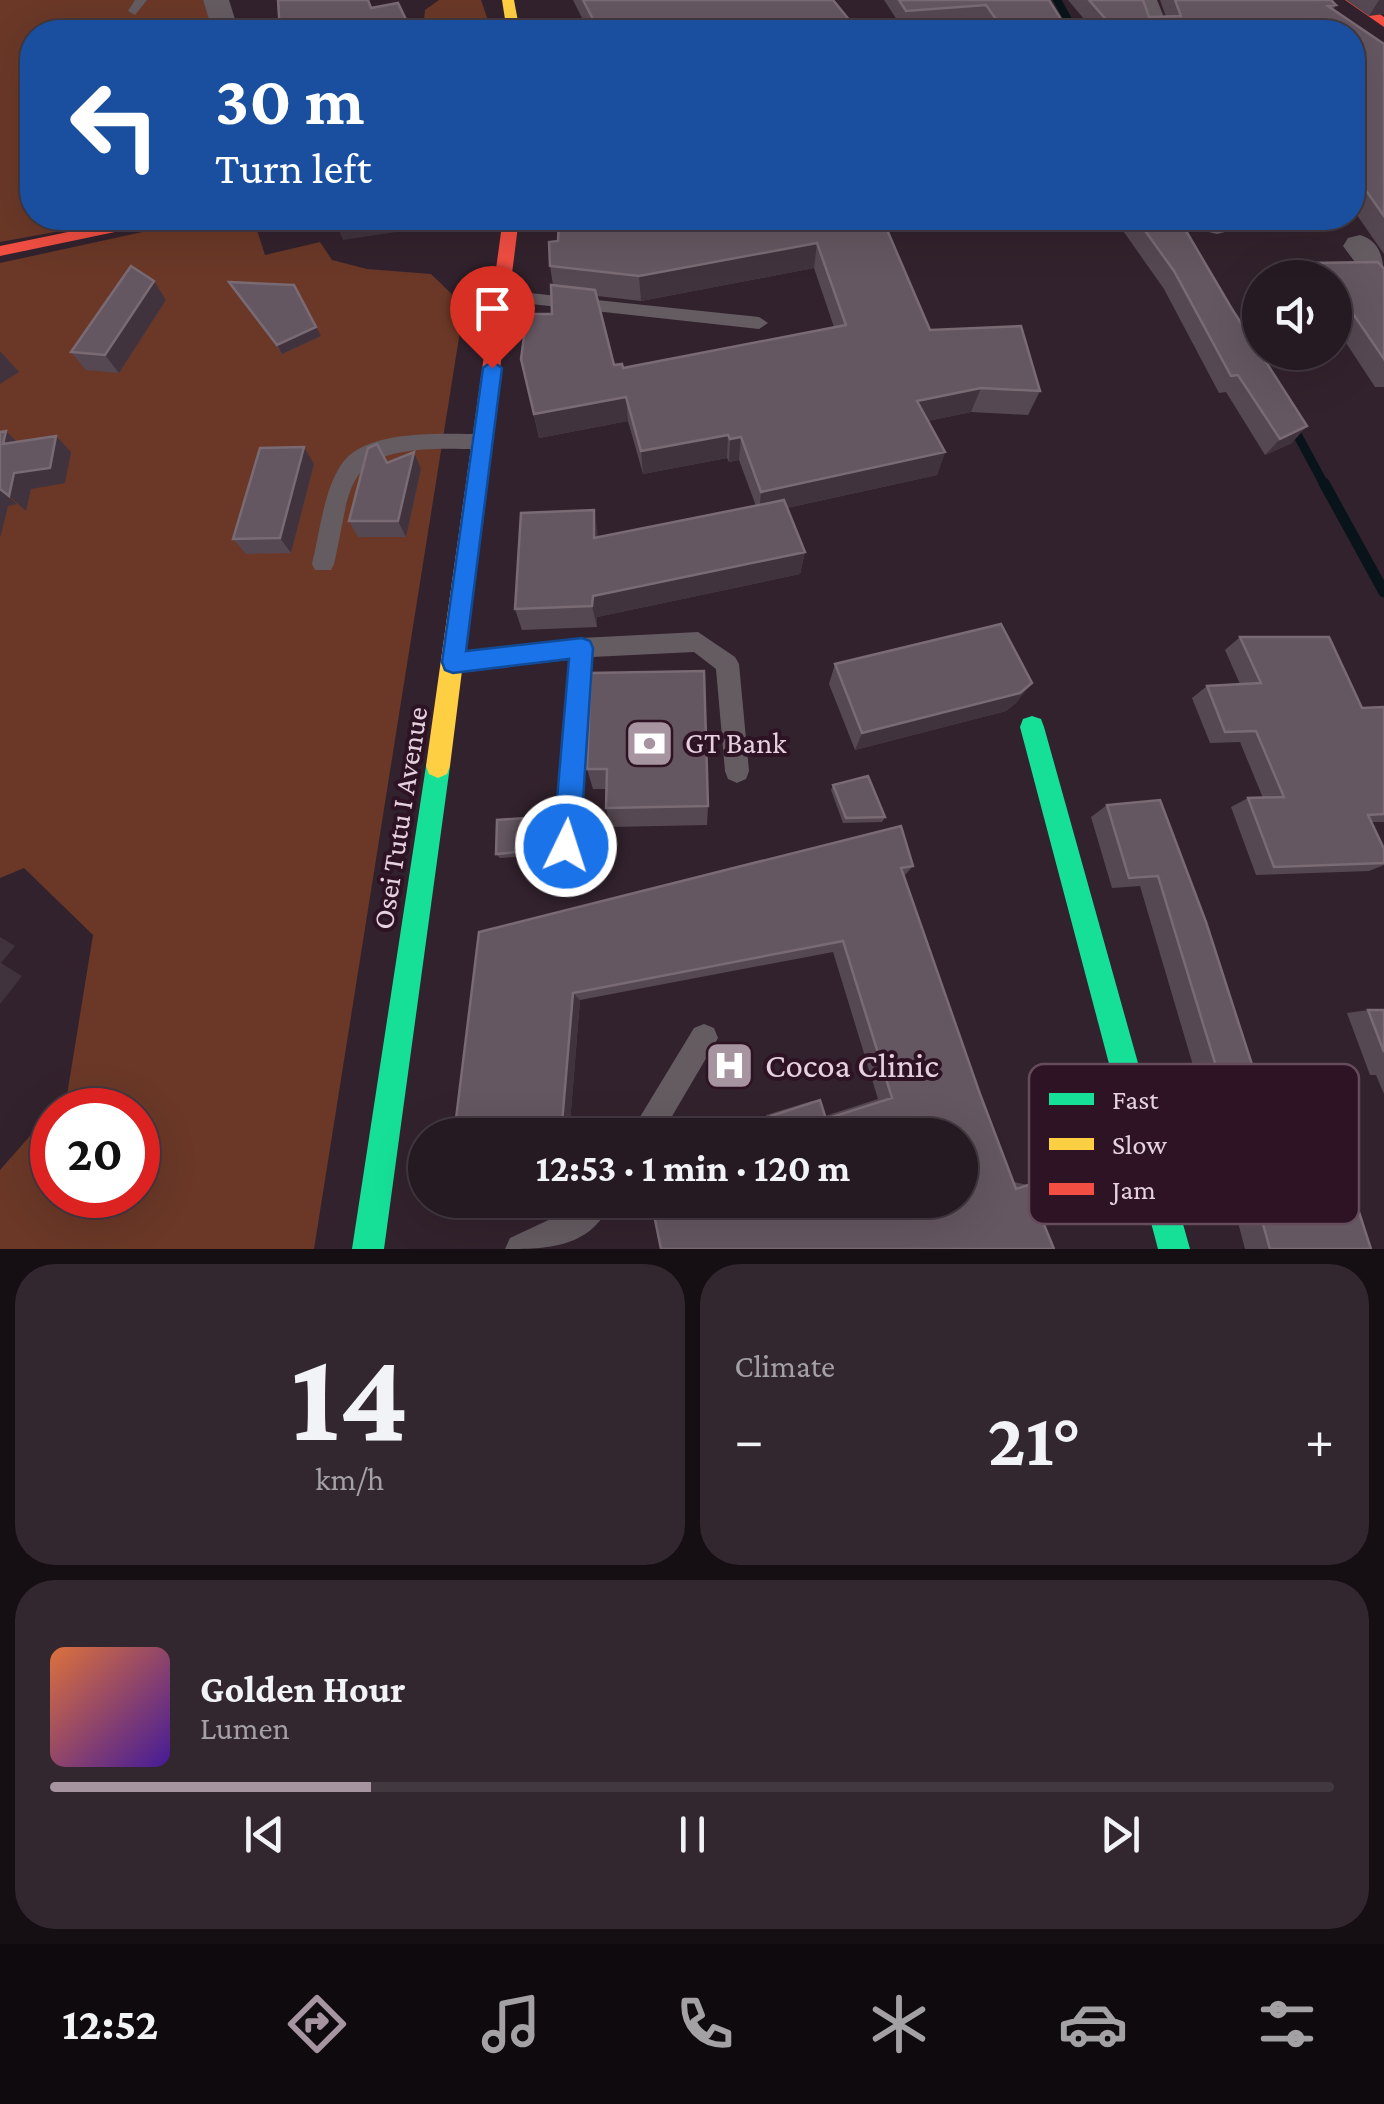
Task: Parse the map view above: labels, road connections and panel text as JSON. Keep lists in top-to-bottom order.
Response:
{
  "streets": {
    "street": ["Osei Tutu I Avenue"]
  },
  "places": {
    "bank": ["GT Bank"],
    "hospital": ["Cocoa Clinic"]
  },
  "legend": ["Fast", "Slow", "Jam"],
  "page": {
    "turn": ["30 m", "Turn left"],
    "limit": "20",
    "trip": "12:53 · 1 min · 120 m",
    "tile": [
      ["14", "km/h"],
      "Climate"
    ],
    "heat": ["−", "21°", "+"],
    "song": ["Golden Hour", "Lumen"],
    "tabs": "12:52"
  }
}
